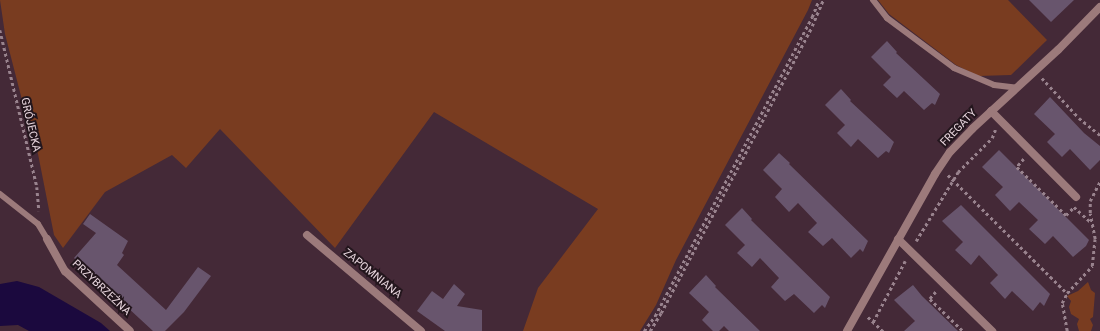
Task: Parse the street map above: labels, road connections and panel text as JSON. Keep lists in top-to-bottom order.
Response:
{
  "streets": {
    "street": ["FREGATY", "ZAPOMNIANA", "PRZYBRZEŻNA"],
    "path": ["GRÓJECKA"]
  }
}
